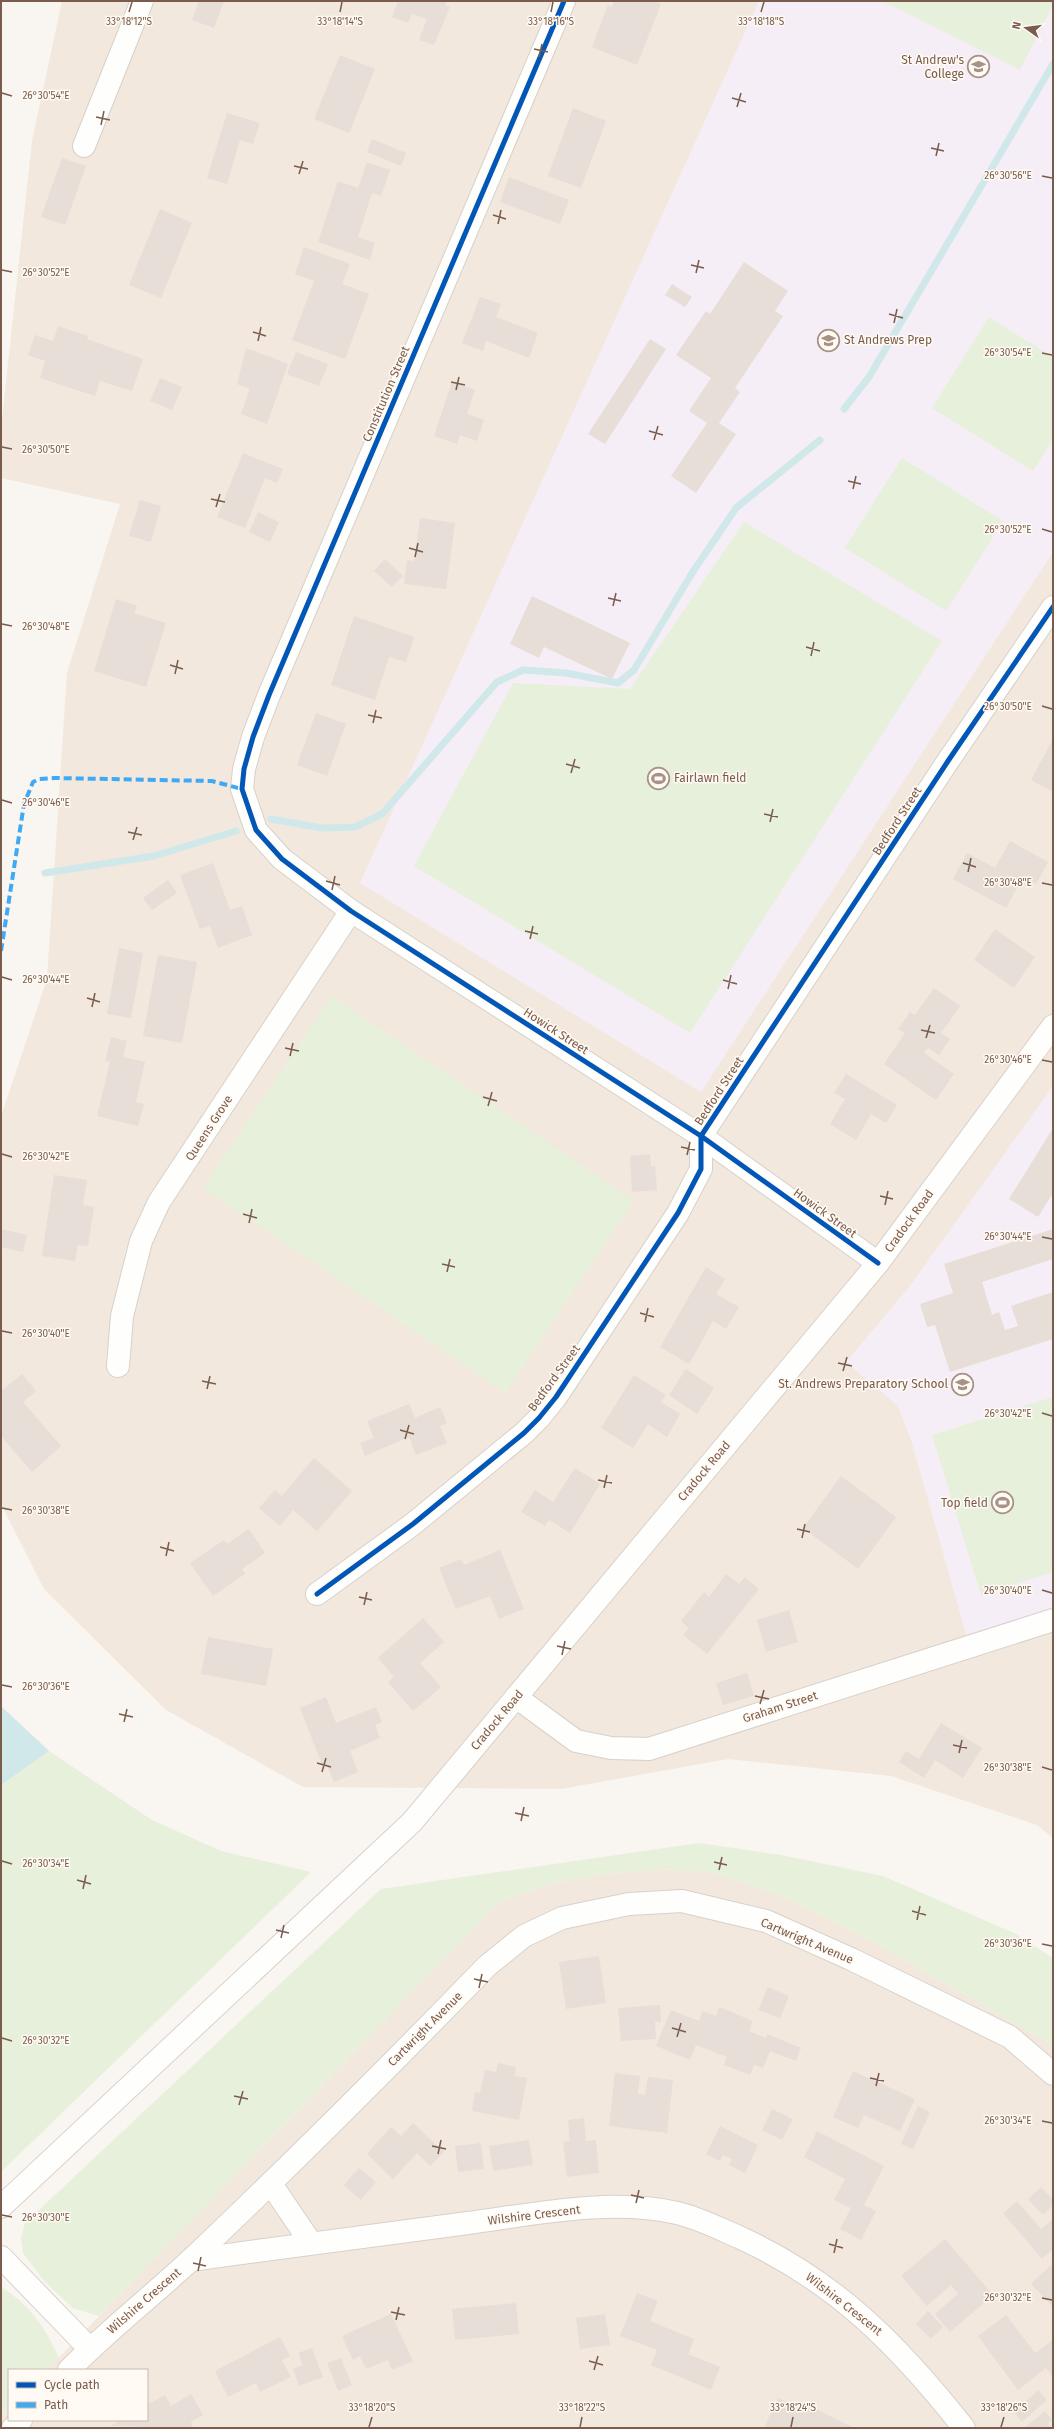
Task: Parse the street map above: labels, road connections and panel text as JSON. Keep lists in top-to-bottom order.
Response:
{
  "streets": {
    "street": [
      "Constitution Street",
      "Bedford Street",
      "Howick Street",
      "Queens Grove",
      "Cradock Road",
      "Graham Street",
      "Cartwright Avenue",
      "Wilshire Crescent"
    ]
  },
  "crossings": [
    ["Constitution Street", "Howick Street"],
    ["Bedford Street", "Howick Street"],
    ["Howick Street", "Queens Grove"],
    ["Howick Street", "Cradock Road"],
    ["Cradock Road", "Graham Street"],
    ["Cartwright Avenue", "Wilshire Crescent"]
  ],
  "places": {
    "school or university": ["St Andrew's College", "St Andrews Prep", "St. Andrews Preparatory School"],
    "sports": ["Fairlawn field", "Top field"]
  },
  "legend": ["Cycle path", "Path"],
  "north": "left",
  "coordinates": [
    "33°18'12\"S",
    "33°18'14\"S",
    "33°18'16\"S",
    "33°18'18\"S",
    "26°30'54\"E",
    "26°30'56\"E",
    "26°30'52\"E",
    "26°30'50\"E",
    "26°30'48\"E",
    "26°30'46\"E",
    "26°30'44\"E",
    "26°30'42\"E",
    "26°30'40\"E",
    "26°30'38\"E",
    "26°30'36\"E",
    "26°30'34\"E",
    "26°30'32\"E",
    "26°30'30\"E",
    "33°18'20\"S",
    "33°18'22\"S",
    "33°18'24\"S",
    "33°18'26\"S"
  ]
}
